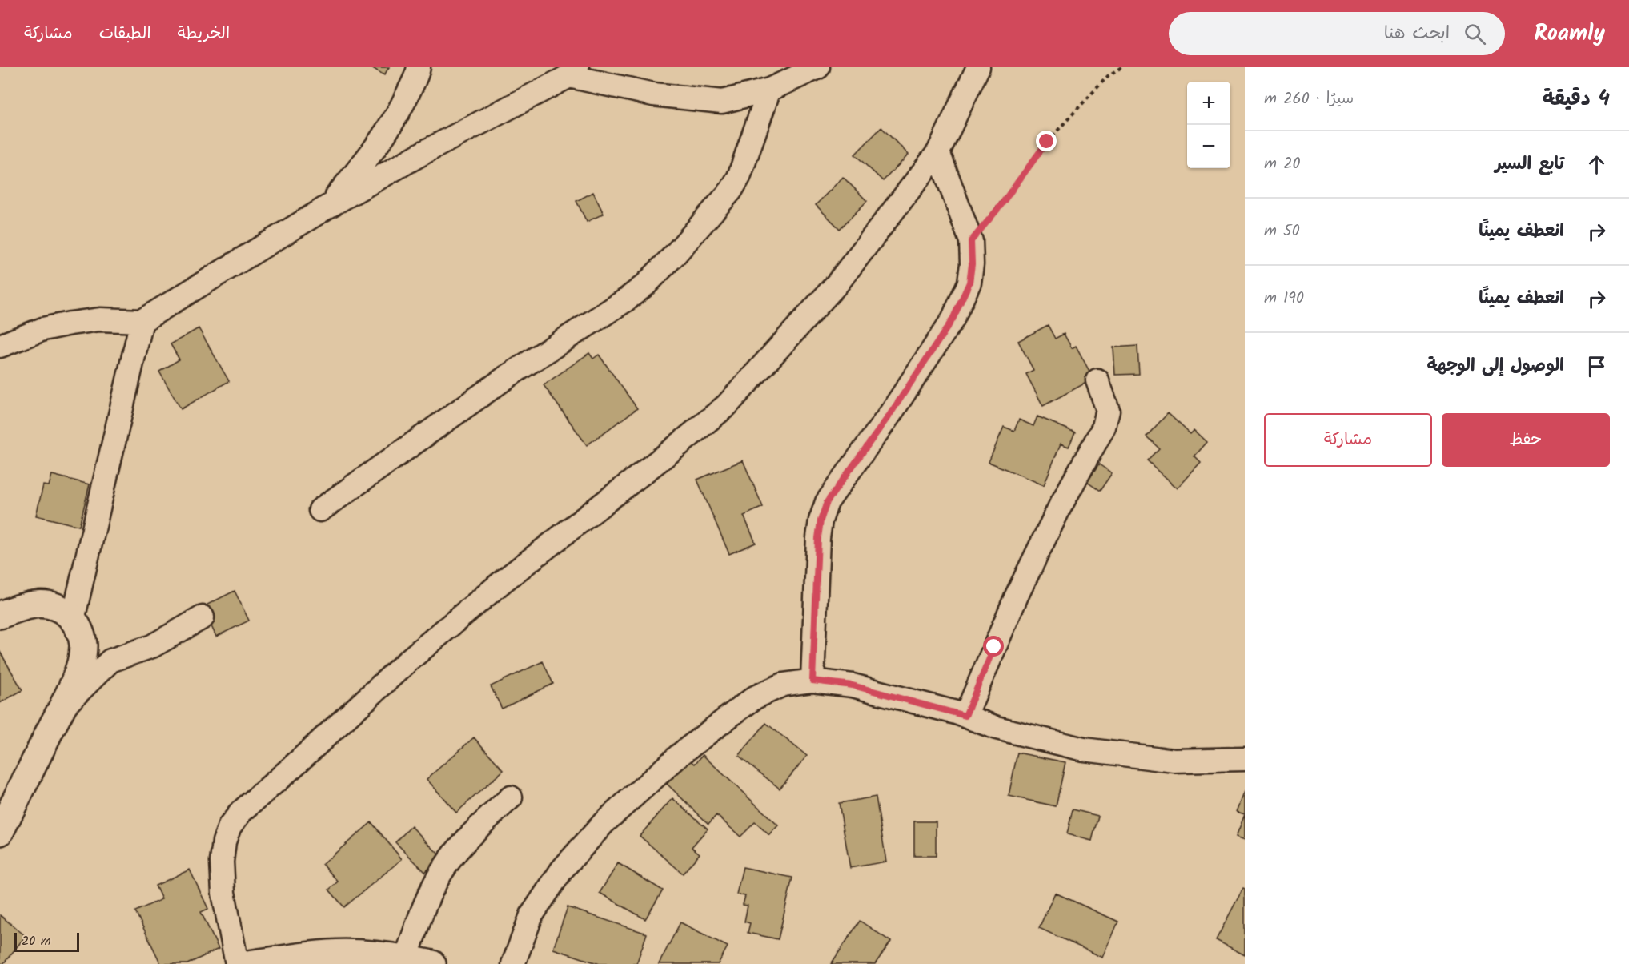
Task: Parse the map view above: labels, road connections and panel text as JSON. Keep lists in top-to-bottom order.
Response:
{
  "scale_bar": "20 m",
  "page": {
    "header": "Roamly",
    "search": "ابحث هنا",
    "nav": ["الخريطة", "الطبقات", "مشاركة"],
    "heading": ["4 دقيقة", "سيرًا · 260 m"],
    "map_buttons": ["+", "−"],
    "list": [
      ["تابع السير", "20 m"],
      ["انعطف يمينًا", "50 m"],
      ["انعطف يمينًا", "190 m"],
      "الوصول إلى الوجهة"
    ],
    "buttons": ["حفظ", "مشاركة"],
    "scale": "20 m"
  }
}
